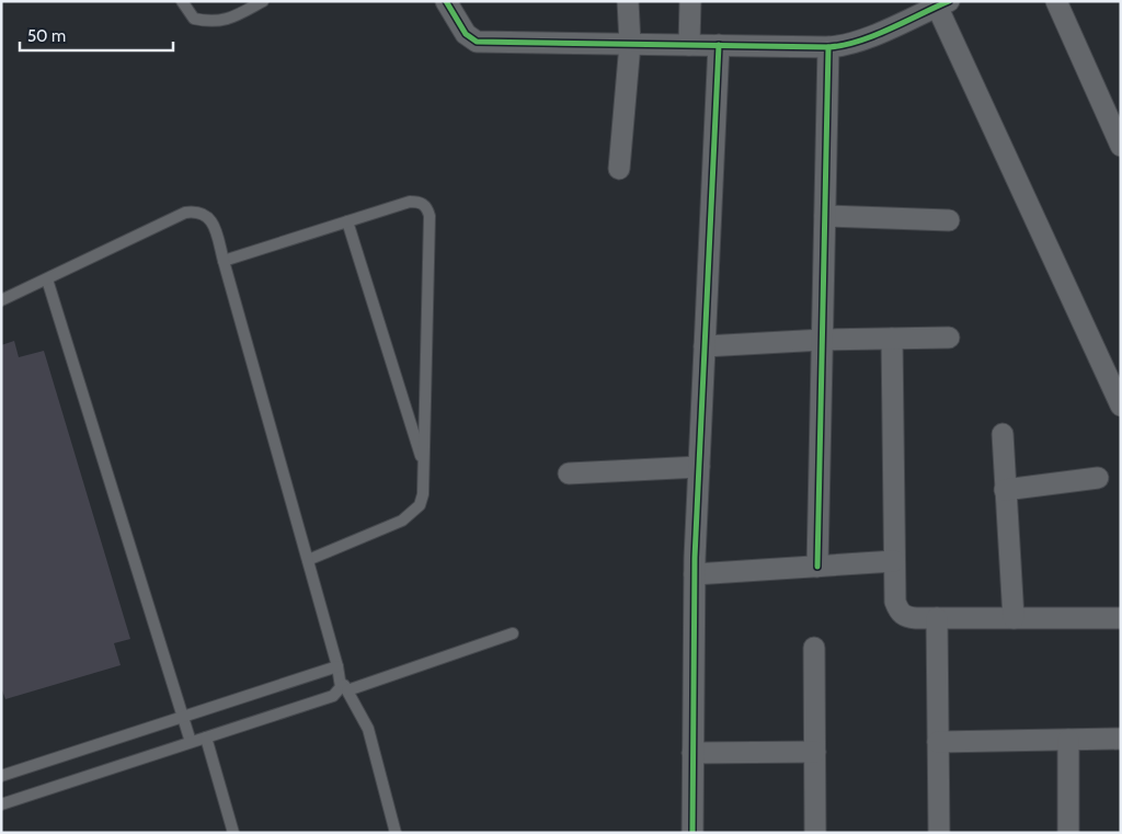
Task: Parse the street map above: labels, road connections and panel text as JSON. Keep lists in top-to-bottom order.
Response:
{
  "scale_bar": "50 m"
}
